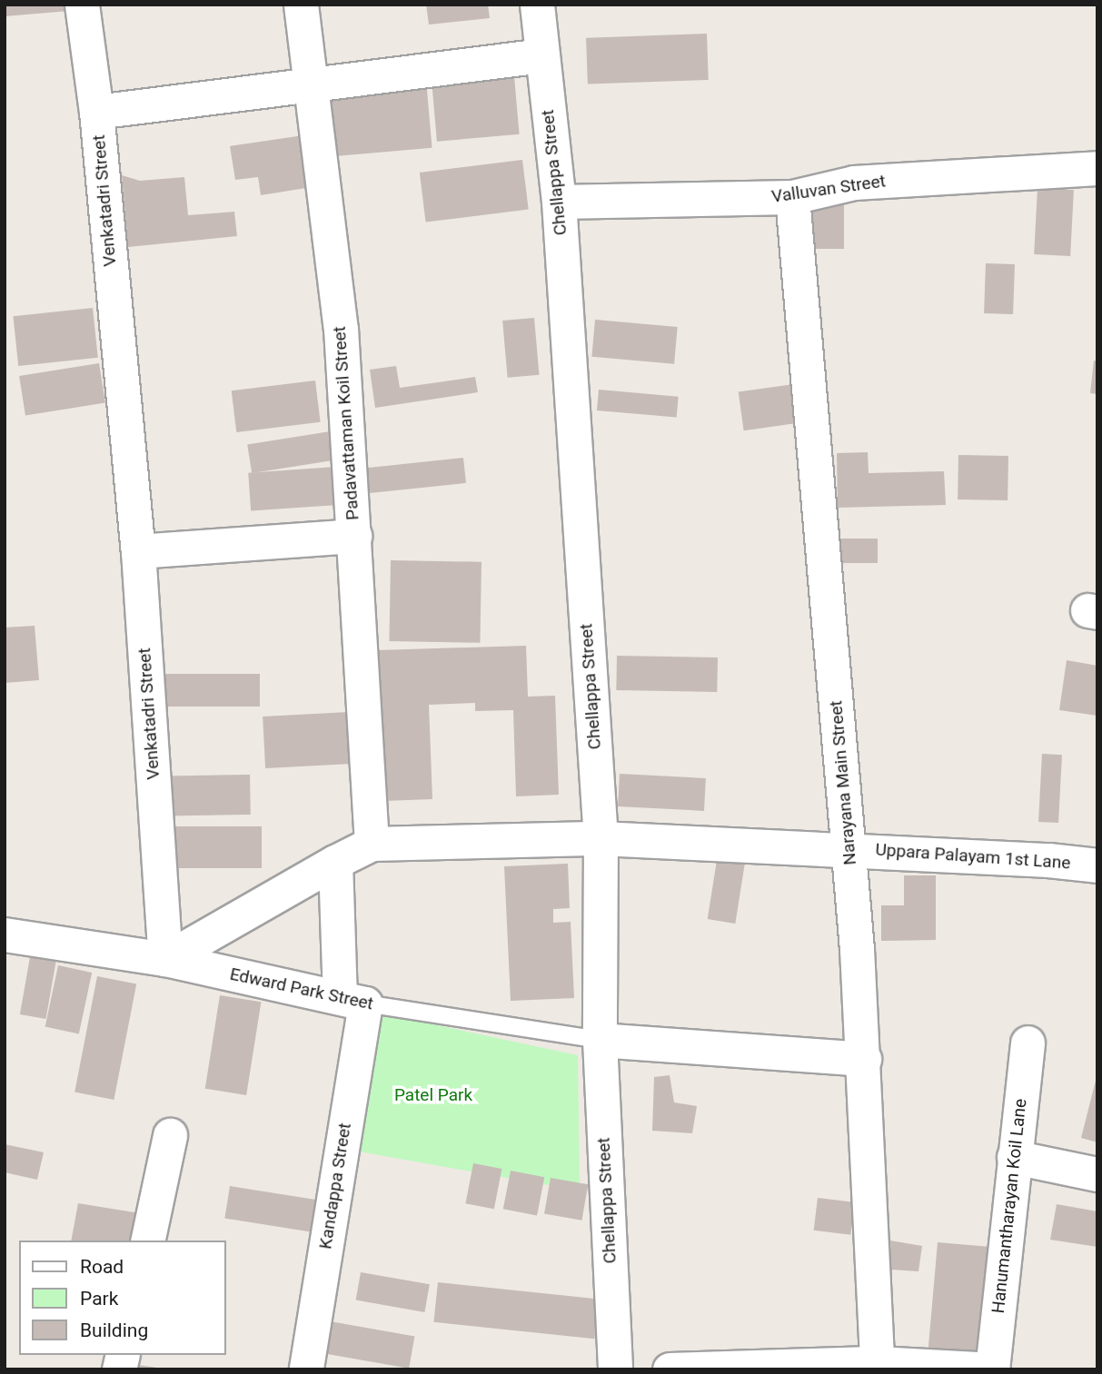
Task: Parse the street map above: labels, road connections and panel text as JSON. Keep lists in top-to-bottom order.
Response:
{
  "streets": {
    "street": [
      "Chellappa Street",
      "Valluvan Street",
      "Venkatadri Street",
      "Padavattaman Koil Street",
      "Narayana Main Street",
      "Uppara Palayam 1st Lane",
      "Edward Park Street",
      "Kandappa Street",
      "Hanumantharayan Koil Lane"
    ]
  },
  "crossings": [
    ["Chellappa Street", "Valluvan Street"],
    ["Chellappa Street", "Uppara Palayam 1st Lane"],
    ["Chellappa Street", "Edward Park Street"],
    ["Valluvan Street", "Narayana Main Street"],
    ["Venkatadri Street", "Edward Park Street"],
    ["Narayana Main Street", "Uppara Palayam 1st Lane"],
    ["Edward Park Street", "Kandappa Street"]
  ],
  "parks": ["Patel Park"],
  "legend": ["Road", "Park", "Building"]
}
